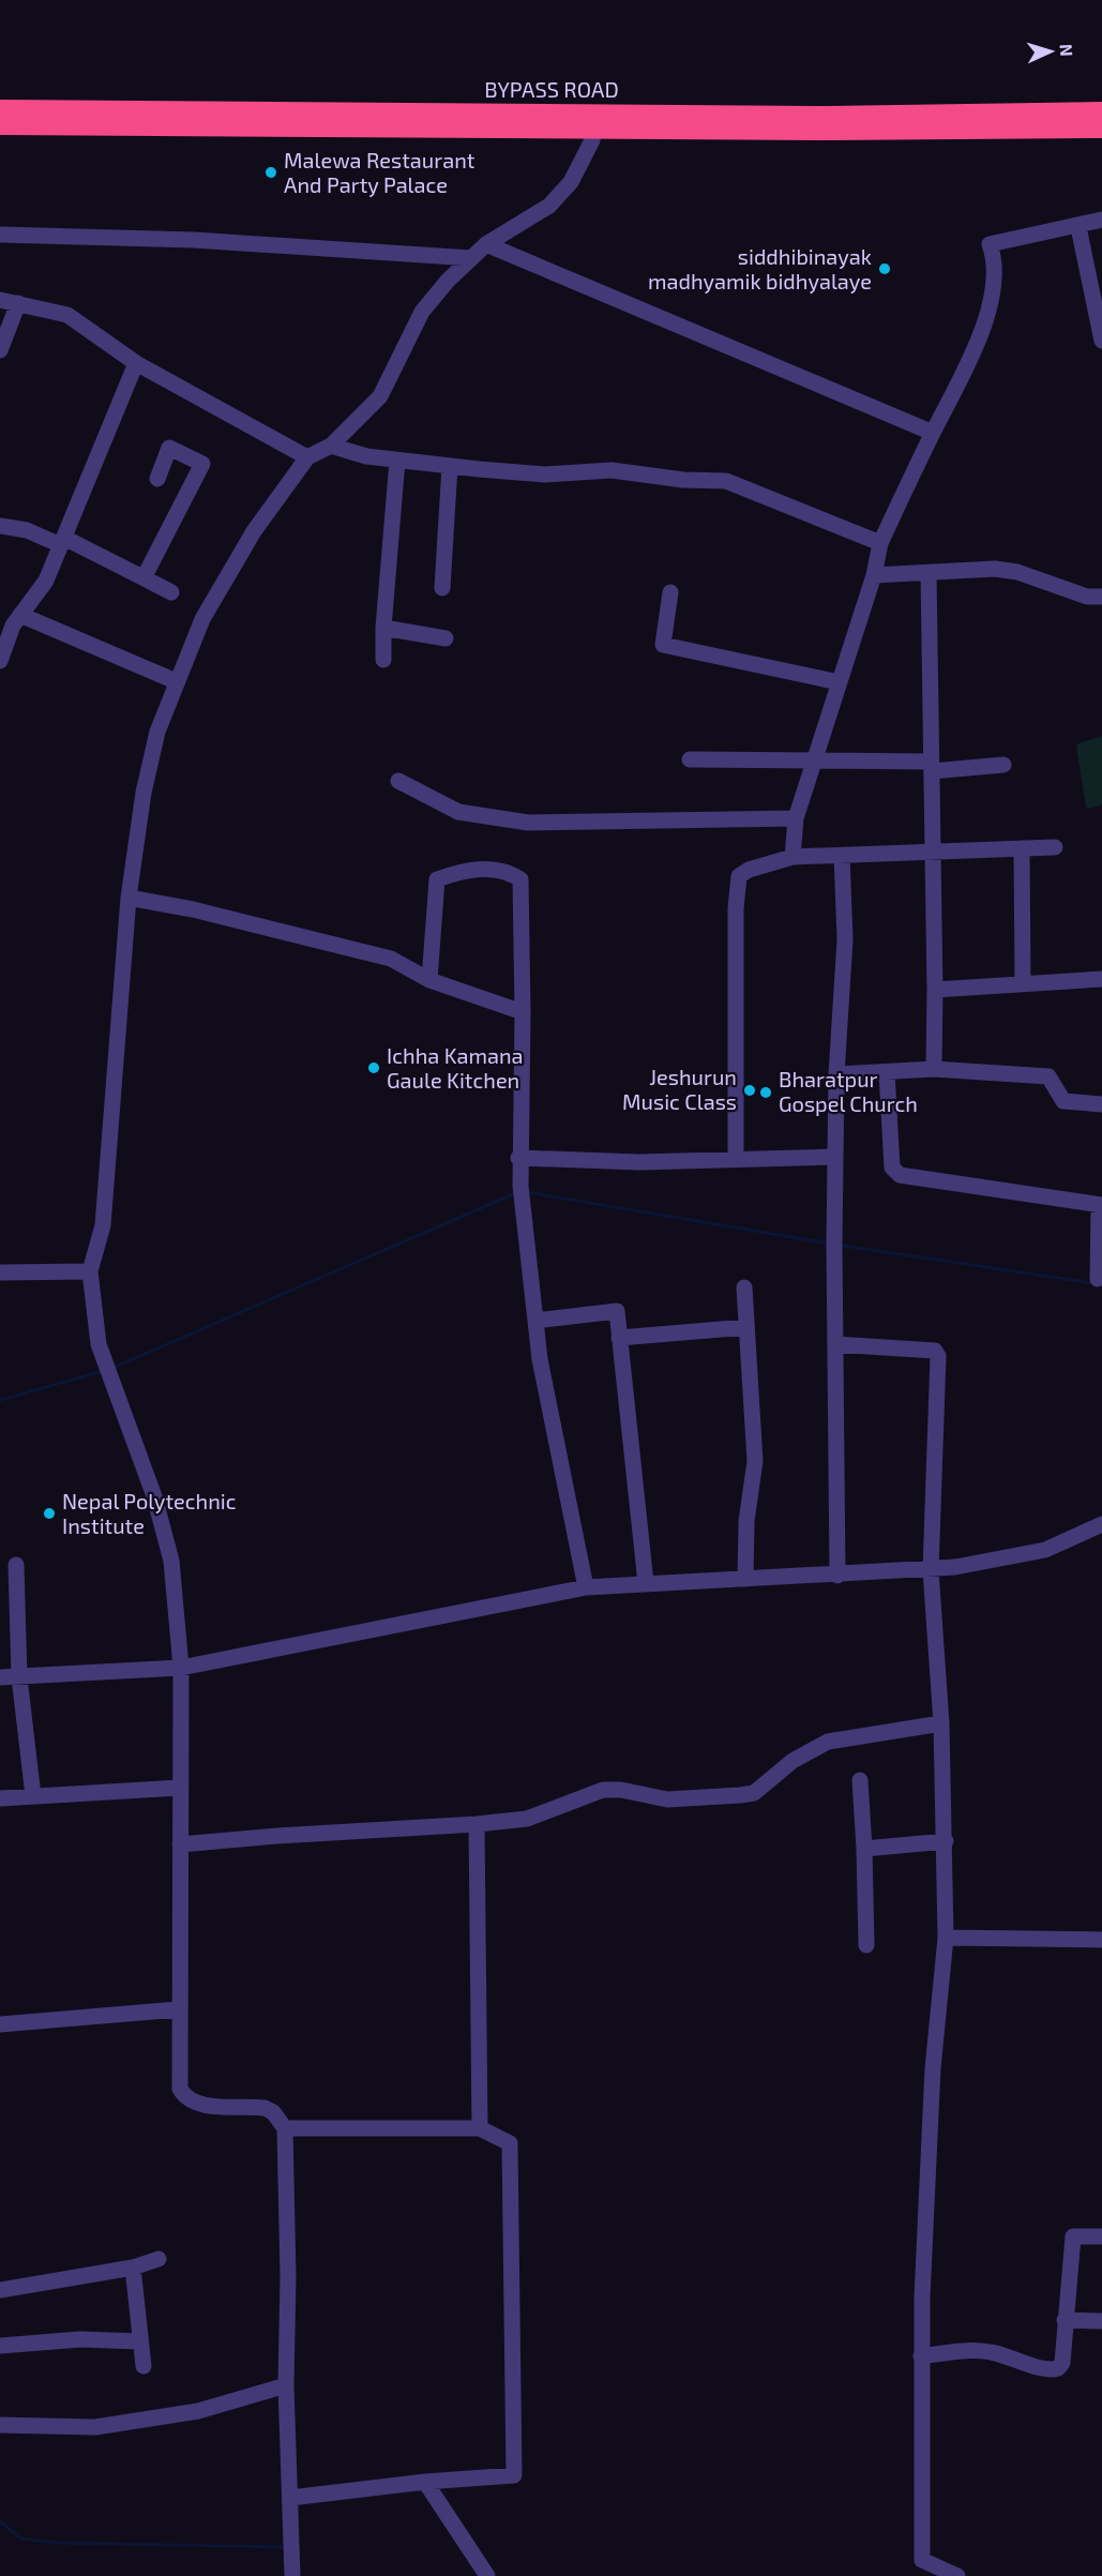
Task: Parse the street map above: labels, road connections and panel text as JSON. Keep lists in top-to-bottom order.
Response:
{
  "streets": {
    "highway": ["BYPASS ROAD"]
  },
  "places": [
    "Malewa Restaurant And Party Palace",
    "siddhibinayak madhyamik bidhyalaye",
    "Ichha Kamana Gaule Kitchen",
    "Jeshurun Music Class",
    "Bharatpur Gospel Church",
    "Nepal Polytechnic Institute"
  ],
  "north": "right"
}
